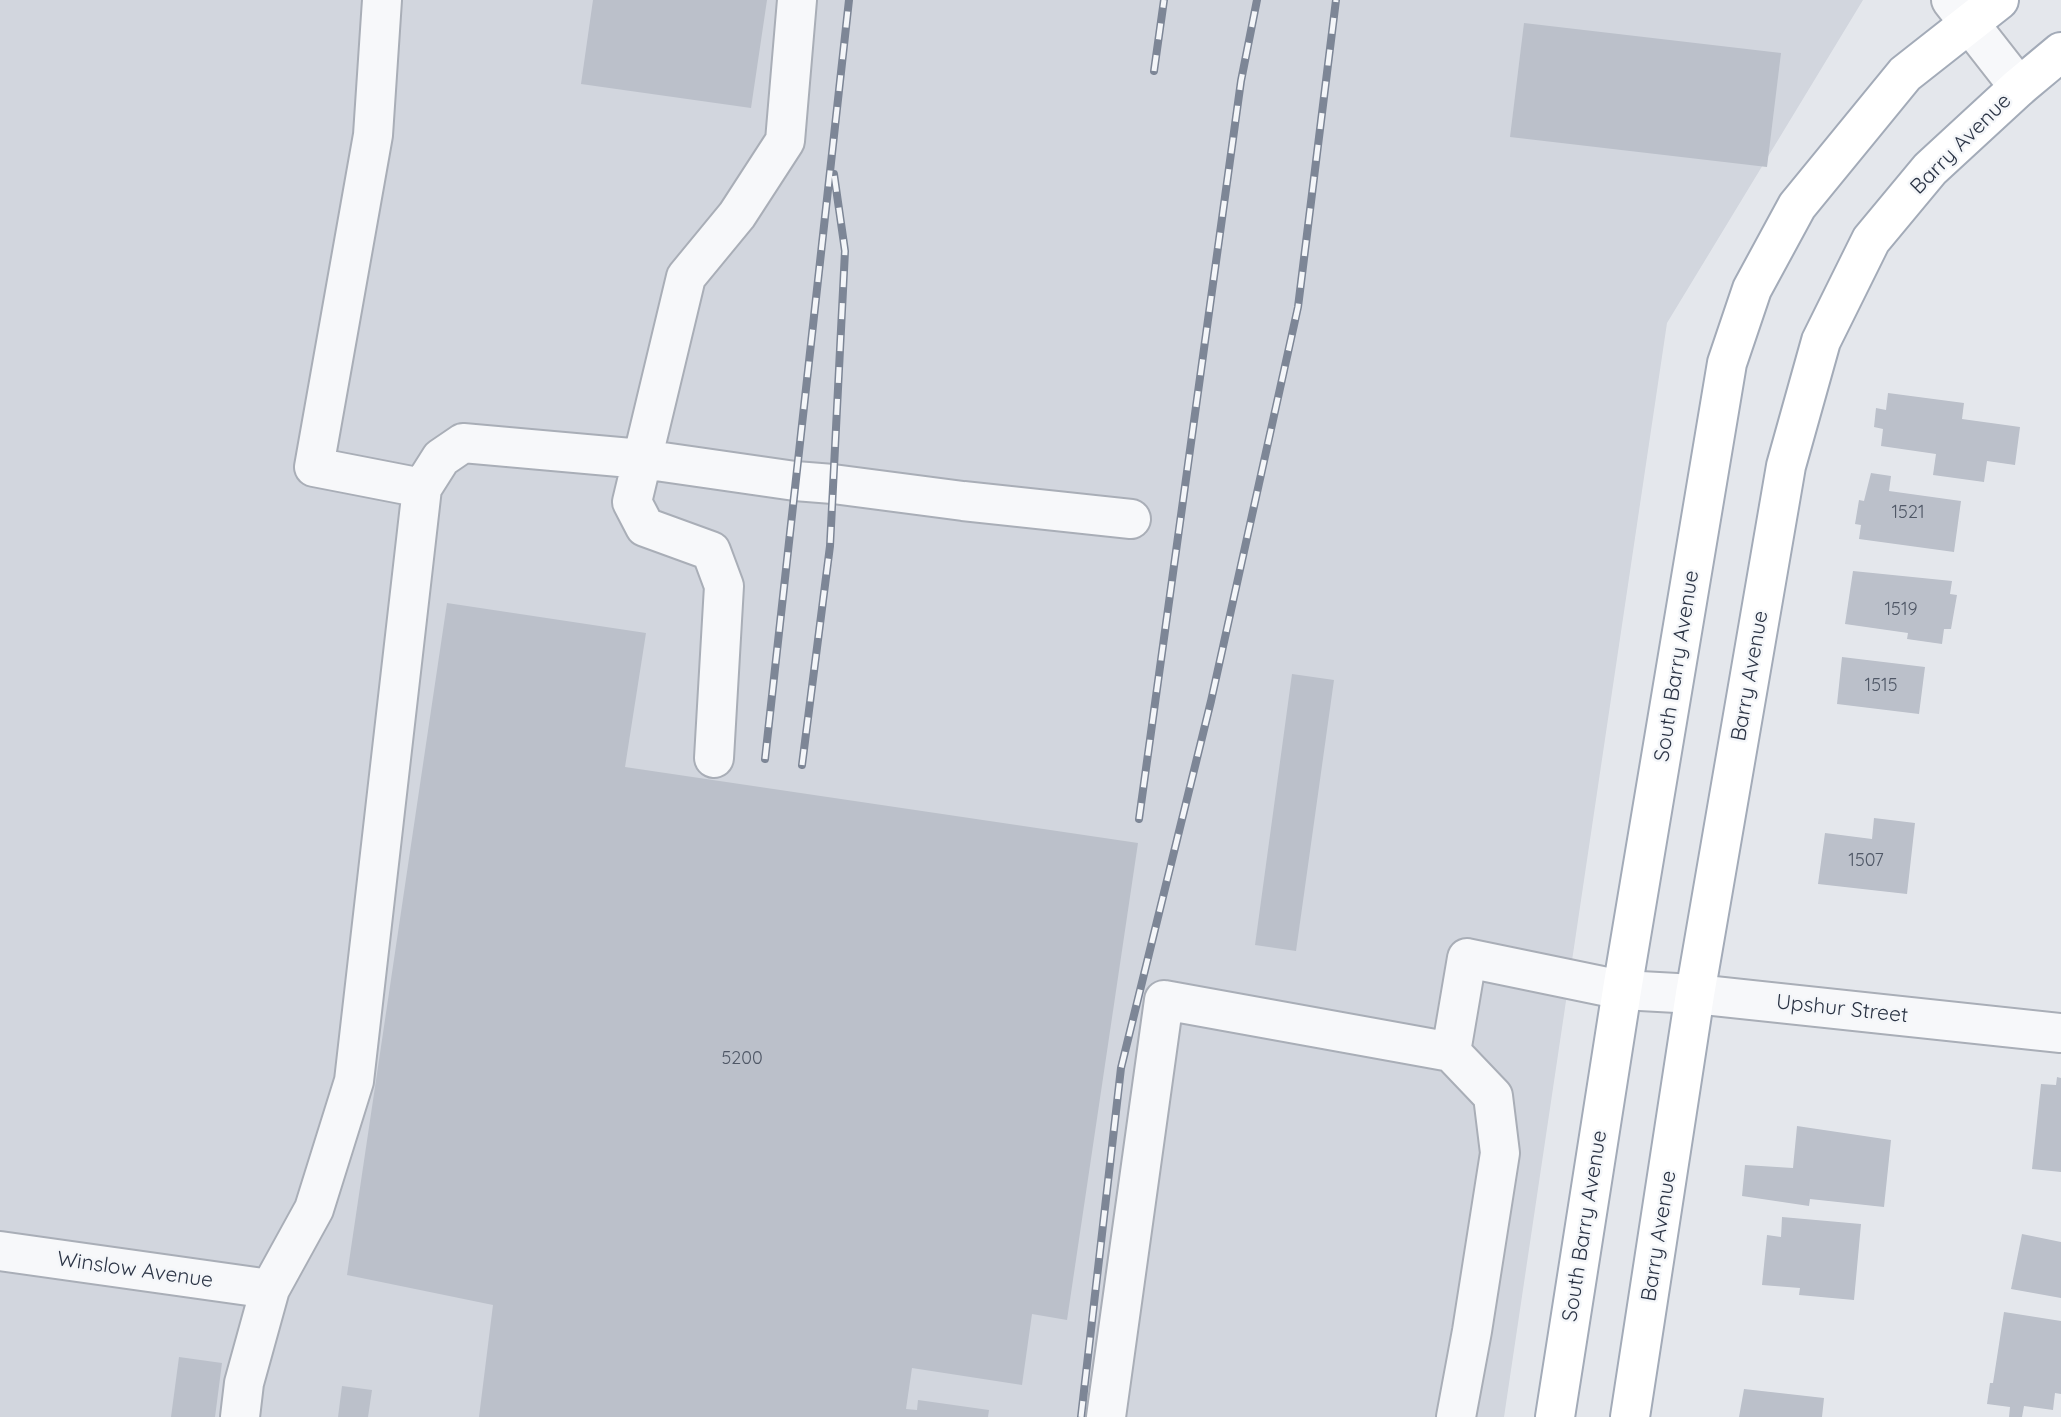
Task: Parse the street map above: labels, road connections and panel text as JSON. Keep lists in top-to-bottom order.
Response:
{
  "streets": {
    "main road": ["Barry Avenue", "South Barry Avenue"],
    "street": ["Upshur Street", "Winslow Avenue"]
  },
  "crossings": [
    ["Barry Avenue", "South Barry Avenue"],
    ["Barry Avenue", "Upshur Street"],
    ["South Barry Avenue", "Upshur Street"]
  ],
  "house_numbers": [
    "1521",
    "1519",
    "1515",
    "1507",
    "5200"
  ]
}
